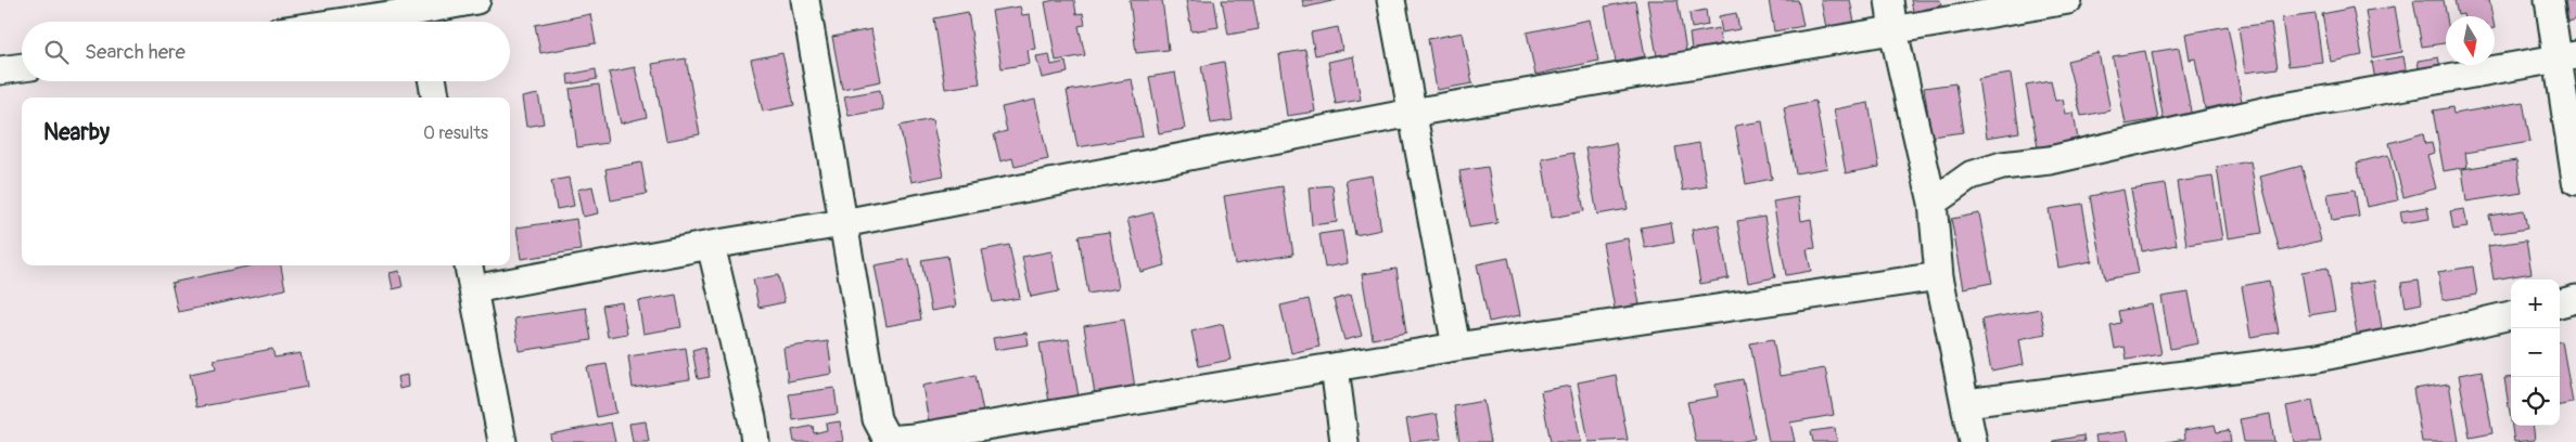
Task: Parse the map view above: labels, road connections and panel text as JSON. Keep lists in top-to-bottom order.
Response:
{
  "north": "bottom",
  "page": {
    "search": "Search here",
    "heading": ["Nearby", "0 results"],
    "map_buttons": ["+", "−"]
  }
}
